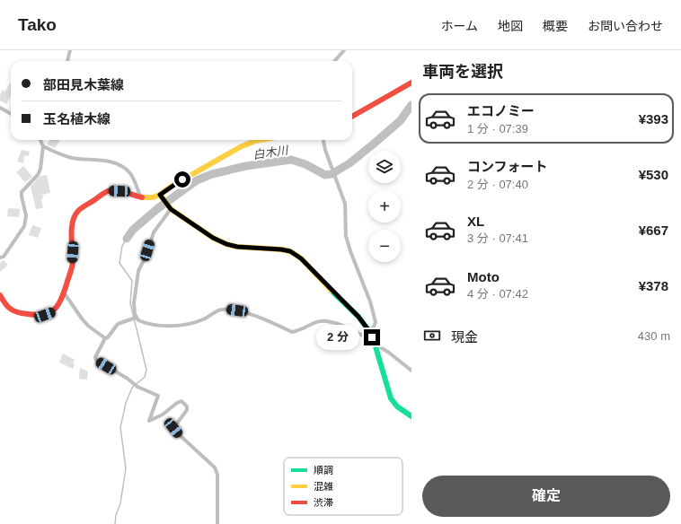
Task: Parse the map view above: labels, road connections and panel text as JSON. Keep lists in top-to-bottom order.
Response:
{
  "water": ["白木川"],
  "legend": ["順調", "混雑", "渋滞"],
  "page": {
    "header": "Tako",
    "nav": [
      "ホーム",
      "地図",
      "概要",
      "お問い合わせ"
    ],
    "heading": "車両を選択",
    "banner": ["部田見木葉線", "玉名植木線"],
    "list": [
      {
        "name": "エコノミー",
        "note": "1 分 · 07:39",
        "value": "¥393"
      },
      {
        "name": "コンフォート",
        "note": "2 分 · 07:40",
        "value": "¥530"
      },
      {
        "name": "XL",
        "note": "3 分 · 07:41",
        "value": "¥667"
      },
      {
        "name": "Moto",
        "note": "4 分 · 07:42",
        "value": "¥378"
      }
    ],
    "map_buttons": ["+", "−"],
    "pay": ["現金", "430 m"],
    "bubble": "2 分",
    "buttons": "確定"
  }
}
